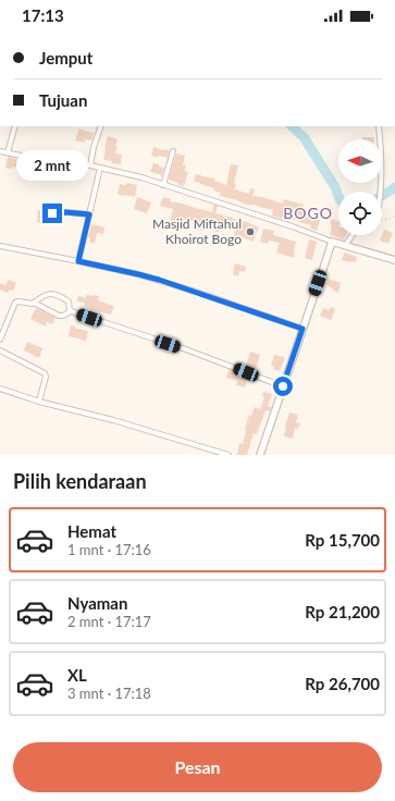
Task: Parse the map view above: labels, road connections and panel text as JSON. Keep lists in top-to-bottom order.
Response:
{
  "districts": ["BOGO"],
  "places": ["Masjid Miftahul Khoirot Bogo"],
  "north": "left",
  "page": {
    "status": "17:13",
    "banner": ["Jemput", "Tujuan"],
    "bubble": "2 mnt",
    "heading": "Pilih kendaraan",
    "list": [
      {
        "name": "Hemat",
        "note": "1 mnt · 17:16",
        "value": "Rp 15,700"
      },
      {
        "name": "Nyaman",
        "note": "2 mnt · 17:17",
        "value": "Rp 21,200"
      },
      {
        "name": "XL",
        "note": "3 mnt · 17:18",
        "value": "Rp 26,700"
      }
    ],
    "buttons": "Pesan"
  }
}
